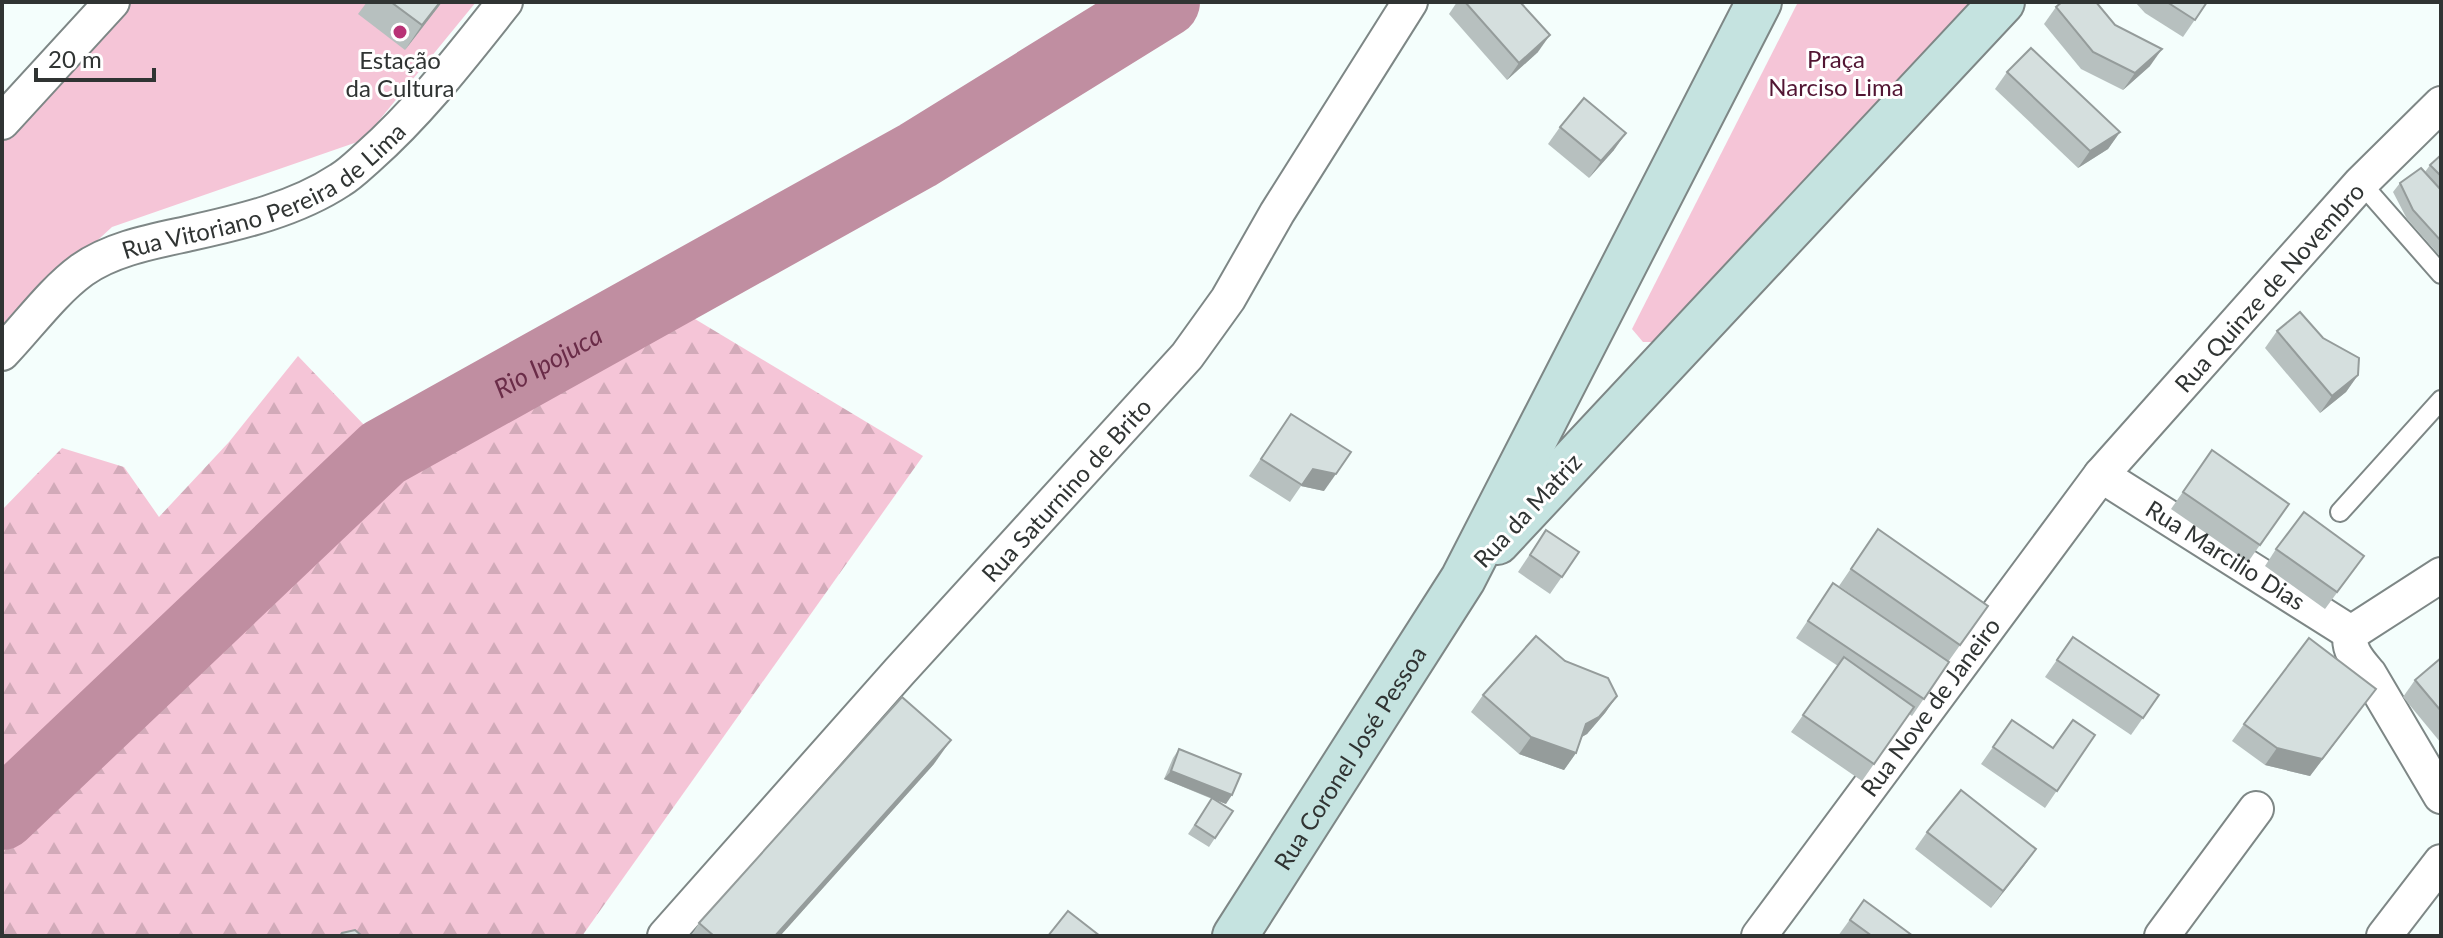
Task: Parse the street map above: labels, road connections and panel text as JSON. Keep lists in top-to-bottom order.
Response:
{
  "streets": {
    "main road": ["Rua da Matriz", "Rua Coronel José Pessoa"],
    "street": [
      "Rua Vitoriano Pereira de Lima",
      "Rua Quinze de Novembro",
      "Rua Saturnino de Brito",
      "Rua Marcilio Dias",
      "Rua Nove de Janeiro"
    ]
  },
  "crossings": [
    ["Rua Quinze de Novembro", "Rua Marcilio Dias"],
    ["Rua Quinze de Novembro", "Rua Nove de Janeiro"],
    ["Rua da Matriz", "Rua Coronel José Pessoa"],
    ["Rua Marcilio Dias", "Rua Nove de Janeiro"]
  ],
  "water": ["Rio Ipojuca"],
  "parks": ["Praça Narciso Lima"],
  "places": ["Estação da Cultura"],
  "scale_bar": "20 m"
}
